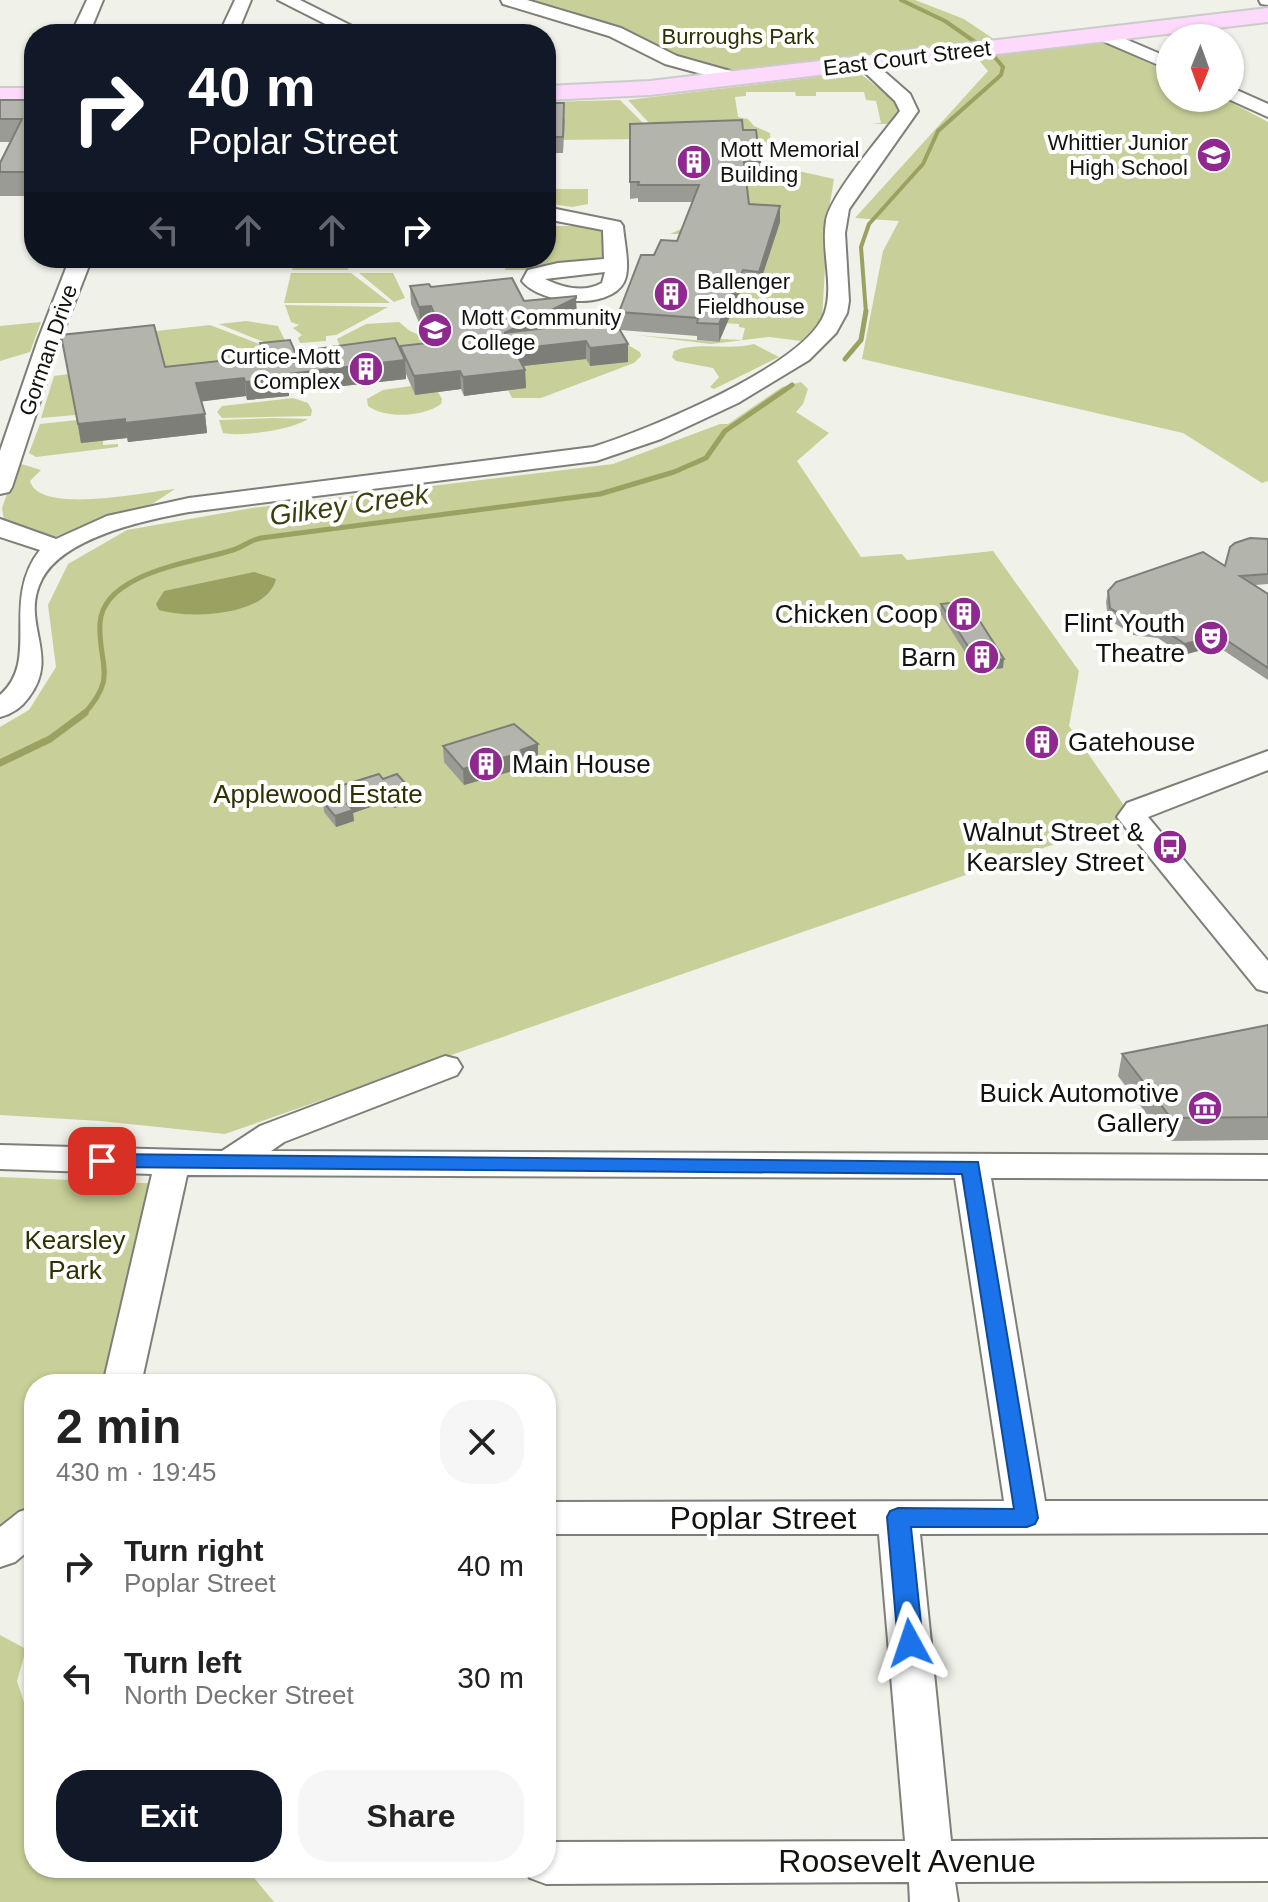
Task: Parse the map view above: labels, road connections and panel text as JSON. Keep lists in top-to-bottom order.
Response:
{
  "streets": {
    "main road": ["East Court Street"],
    "street": ["Gorman Drive", "Poplar Street", "Roosevelt Avenue"]
  },
  "water": ["Gilkey Creek"],
  "parks": ["Burroughs Park", "Applewood Estate", "Kearsley Park"],
  "places": {
    "school or university": ["Whittier Junior High School", "Mott Community College"],
    "building": [
      "Mott Memorial Building",
      "Ballenger Fieldhouse",
      "Curtice-Mott Complex",
      "Chicken Coop",
      "Barn",
      "Gatehouse",
      "Main House"
    ],
    "theatre": ["Flint Youth Theatre"],
    "bus stop": ["Walnut Street & Kearsley Street"],
    "museum": ["Buick Automotive Gallery"]
  },
  "north": "bottom",
  "page": {
    "turn": ["40 m", "Poplar Street"],
    "heading": ["2 min", "430 m · 19:45"],
    "list": [
      {
        "name": "Turn right",
        "note": "Poplar Street",
        "value": "40 m"
      },
      {
        "name": "Turn left",
        "note": "North Decker Street",
        "value": "30 m"
      }
    ],
    "buttons": ["Exit", "Share"]
  }
}
